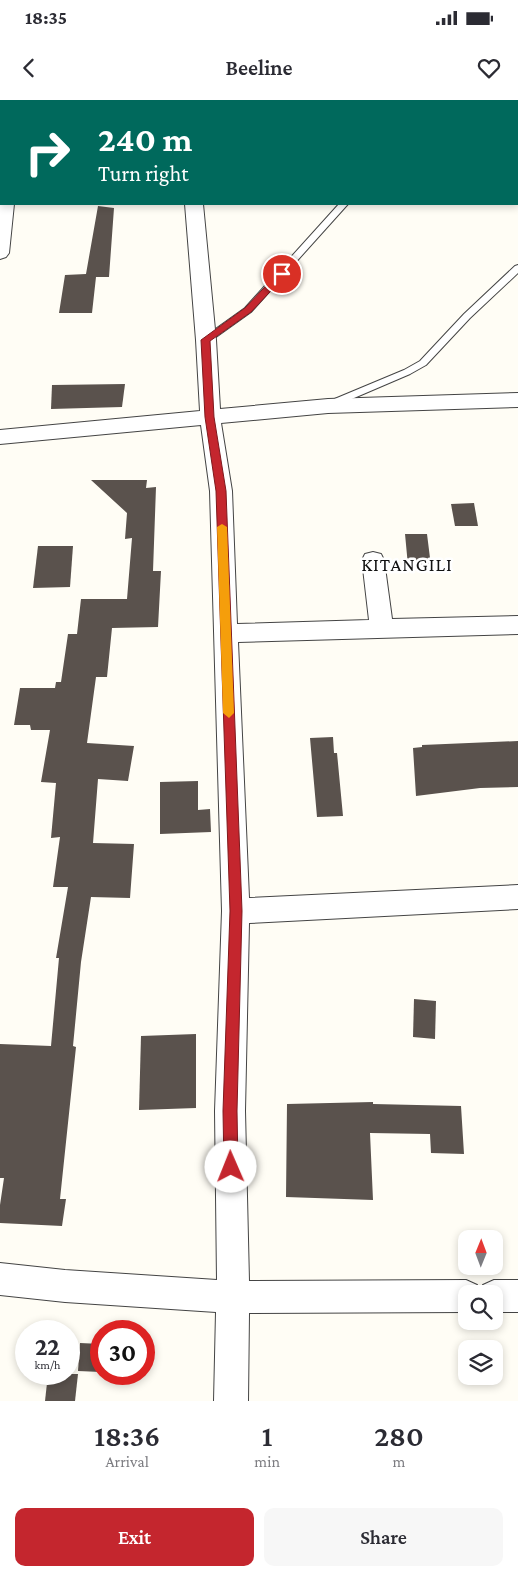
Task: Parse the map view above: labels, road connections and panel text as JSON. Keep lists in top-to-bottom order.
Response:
{
  "districts": ["KITANGILI"],
  "north": "top",
  "page": {
    "status": "18:35",
    "header": "Beeline",
    "turn": ["240 m", "Turn right"],
    "speed": "22 km/h",
    "limit": "30",
    "eta": [
      "18:36",
      "Arrival",
      "1",
      "min",
      "280",
      "m"
    ],
    "buttons": ["Exit", "Share"]
  }
}
